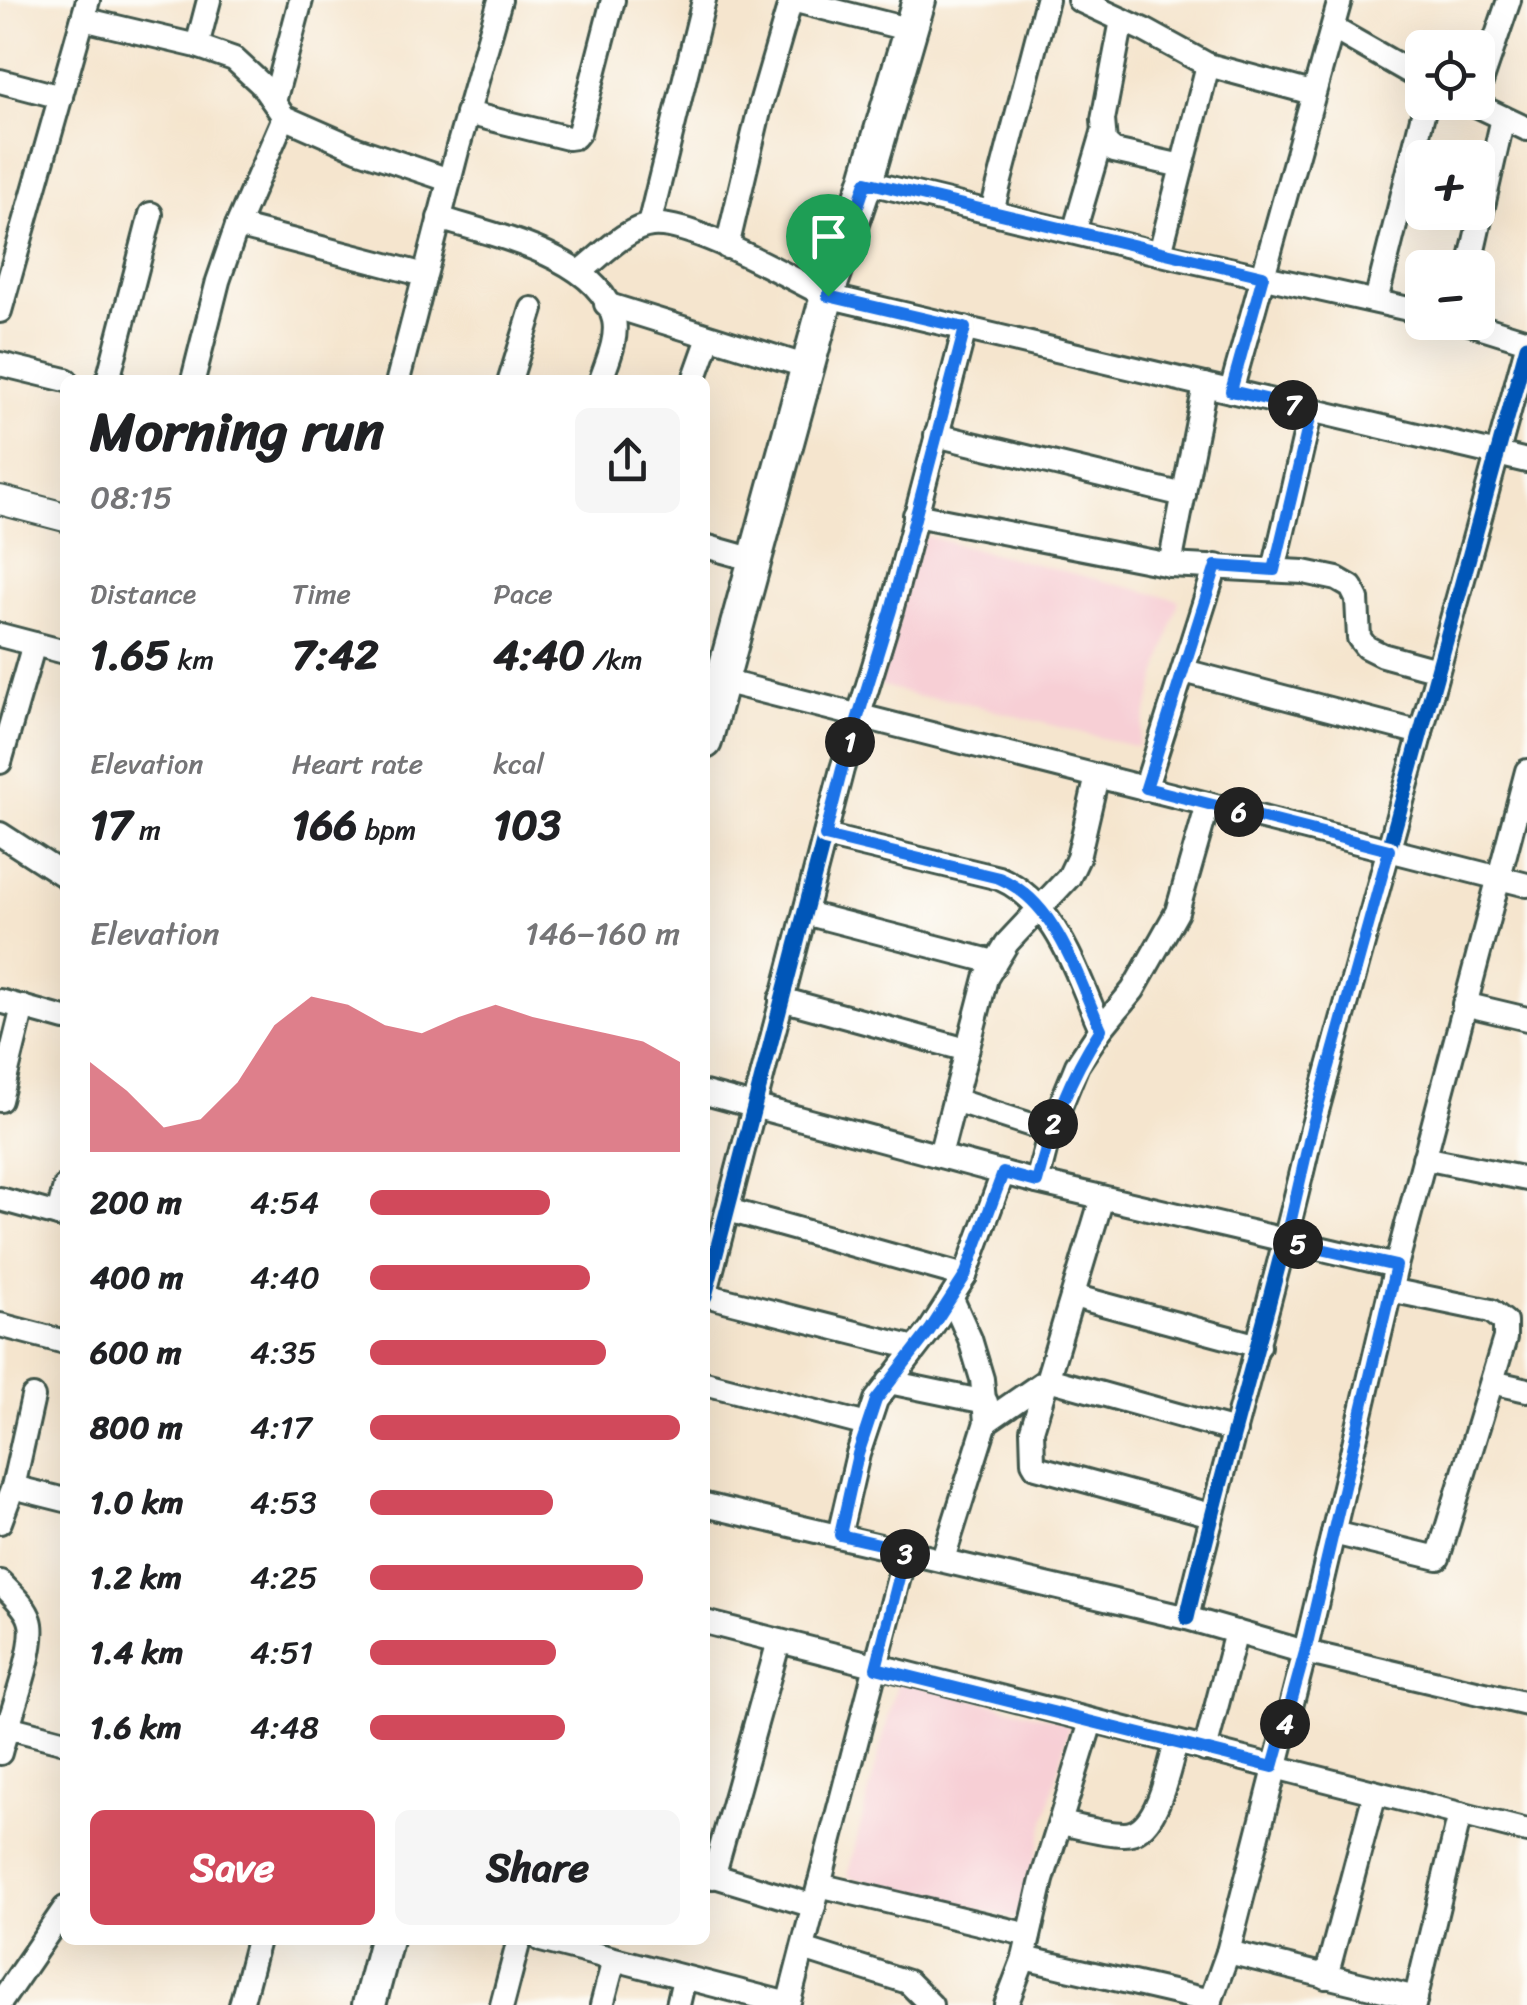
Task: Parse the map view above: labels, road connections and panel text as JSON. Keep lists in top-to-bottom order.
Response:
{
  "page": {
    "map_buttons": ["+", "−"],
    "heading": ["Morning run", "08:15"],
    "pins": [
      "7",
      "1",
      "6",
      "2",
      "5",
      "3",
      "4"
    ],
    "stats": [
      ["Distance", "1.65 km"],
      ["Time", "7:42"],
      ["Pace", "4:40 /km"],
      ["Elevation", "17 m"],
      ["Heart rate", "166 bpm"],
      ["kcal", "103"]
    ],
    "chart": ["Elevation", "146–160 m"],
    "list": [
      {
        "name": "200 m",
        "note": "4:54"
      },
      {
        "name": "400 m",
        "note": "4:40"
      },
      {
        "name": "600 m",
        "note": "4:35"
      },
      {
        "name": "800 m",
        "note": "4:17"
      },
      {
        "name": "1.0 km",
        "note": "4:53"
      },
      {
        "name": "1.2 km",
        "note": "4:25"
      },
      {
        "name": "1.4 km",
        "note": "4:51"
      },
      {
        "name": "1.6 km",
        "note": "4:48"
      }
    ],
    "buttons": ["Save", "Share"]
  }
}
